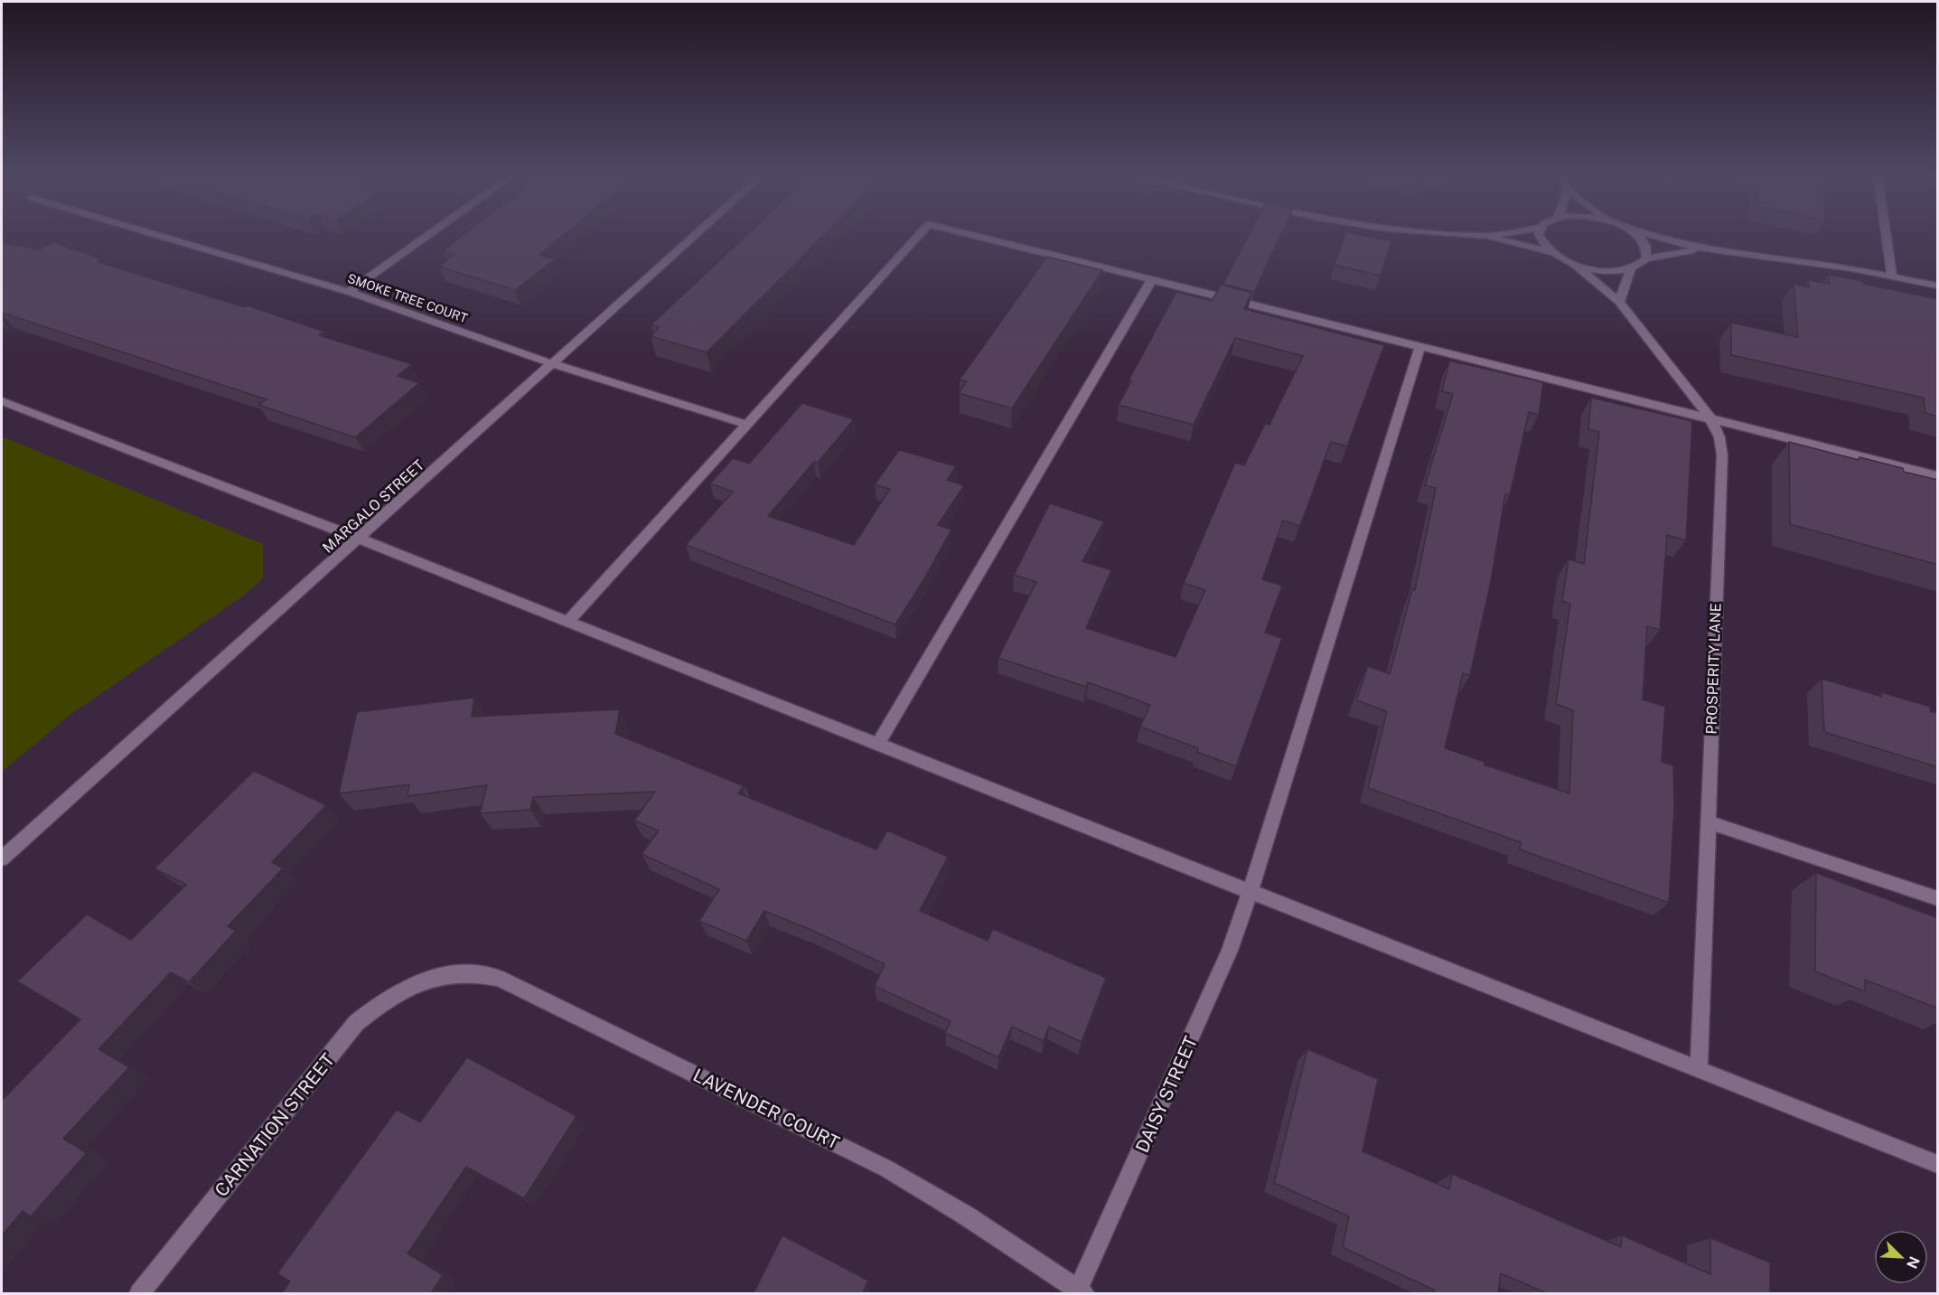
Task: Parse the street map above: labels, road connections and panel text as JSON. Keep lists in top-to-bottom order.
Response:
{
  "streets": {
    "street": [
      "SMOKE TREE COURT",
      "MARGALO STREET",
      "PROSPERITY LANE",
      "DAISY STREET",
      "LAVENDER COURT",
      "CARNATION STREET"
    ]
  },
  "crossings": [
    ["SMOKE TREE COURT", "MARGALO STREET"],
    ["DAISY STREET", "LAVENDER COURT"],
    ["LAVENDER COURT", "CARNATION STREET"]
  ],
  "north": "bottom right"
}
